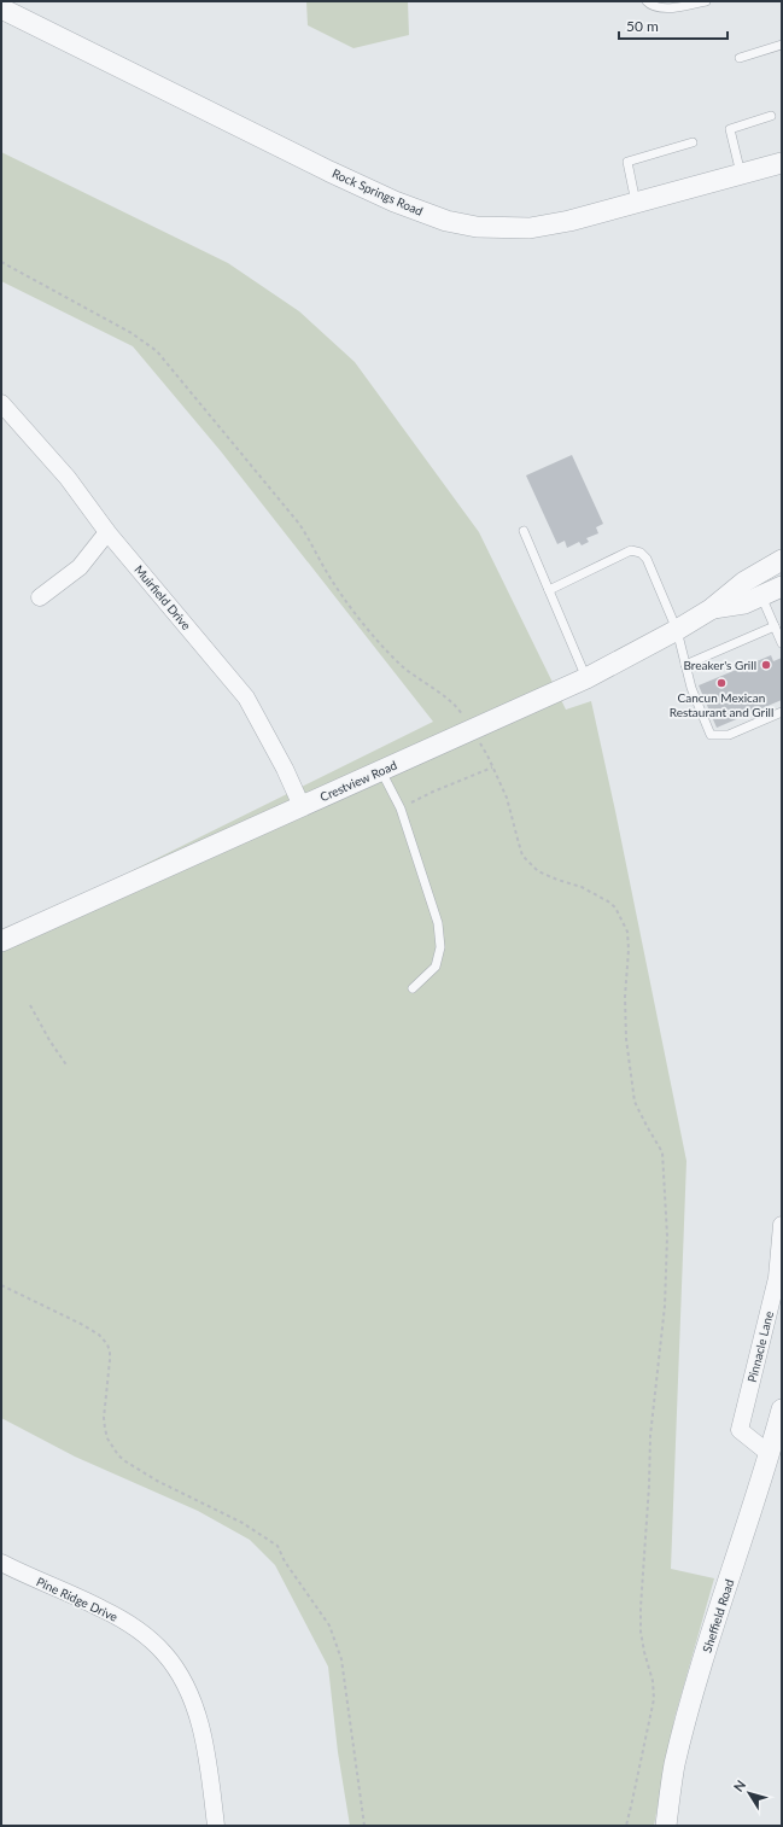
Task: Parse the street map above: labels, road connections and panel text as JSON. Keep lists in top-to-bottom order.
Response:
{
  "streets": {
    "street": [
      "Rock Springs Road",
      "Muirfield Drive",
      "Crestview Road",
      "Pinnacle Lane",
      "Pine Ridge Drive",
      "Sheffield Road"
    ]
  },
  "crossings": [
    ["Muirfield Drive", "Crestview Road"],
    ["Pinnacle Lane", "Sheffield Road"]
  ],
  "places": ["Breaker's Grill", "Cancun Mexican Restaurant and Grill"],
  "scale_bar": "50 m",
  "north": "top left"
}
